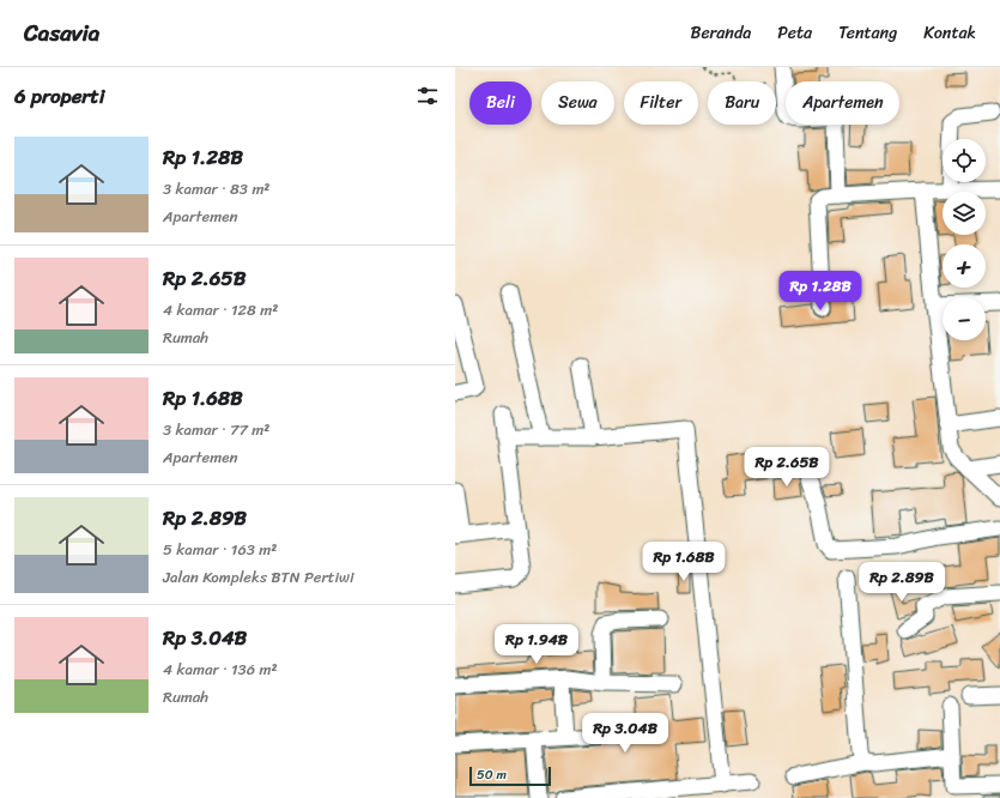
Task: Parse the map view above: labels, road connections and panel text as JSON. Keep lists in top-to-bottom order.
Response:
{
  "scale_bar": "50 m",
  "page": {
    "header": "Casavia",
    "nav": [
      "Beranda",
      "Peta",
      "Tentang",
      "Kontak"
    ],
    "heading": "6 properti",
    "chip": [
      "Beli",
      "Sewa",
      "Filter",
      "Baru",
      "Apartemen"
    ],
    "list": [
      {
        "name": "Rp 1.28B",
        "note": "3 kamar · 83 m² · Apartemen"
      },
      {
        "name": "Rp 2.65B",
        "note": "4 kamar · 128 m² · Rumah"
      },
      {
        "name": "Rp 1.68B",
        "note": "3 kamar · 77 m² · Apartemen"
      },
      {
        "name": "Rp 2.89B",
        "note": "5 kamar · 163 m² · Jalan Kompleks BTN Pertiwi"
      },
      {
        "name": "Rp 3.04B",
        "note": "4 kamar · 136 m² · Rumah"
      }
    ],
    "map_buttons": ["+", "−"],
    "price": [
      "Rp 1.28B",
      "Rp 2.65B",
      "Rp 1.68B",
      "Rp 2.89B",
      "Rp 1.94B",
      "Rp 3.04B"
    ],
    "scale": "50 m"
  }
}
